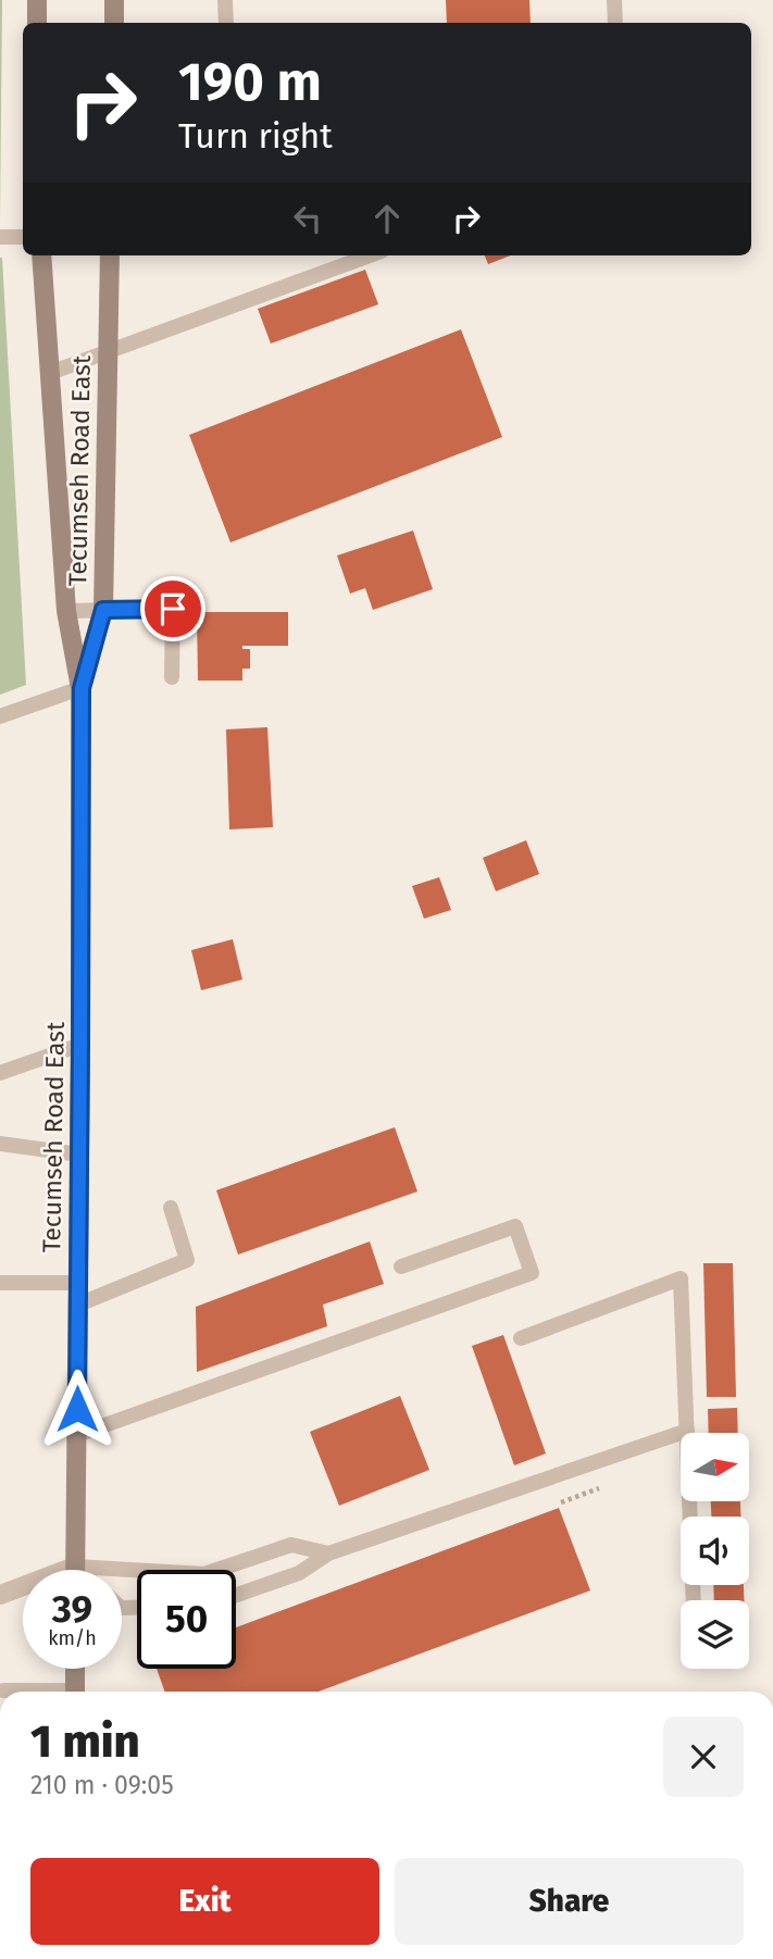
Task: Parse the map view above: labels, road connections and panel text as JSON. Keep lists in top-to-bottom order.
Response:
{
  "streets": {
    "main road": ["Tecumseh Road East"]
  },
  "north": "right",
  "page": {
    "turn": ["190 m", "Turn right"],
    "speed": "39 km/h",
    "limit": "50",
    "heading": ["1 min", "210 m · 09:05"],
    "buttons": ["Exit", "Share"]
  }
}
